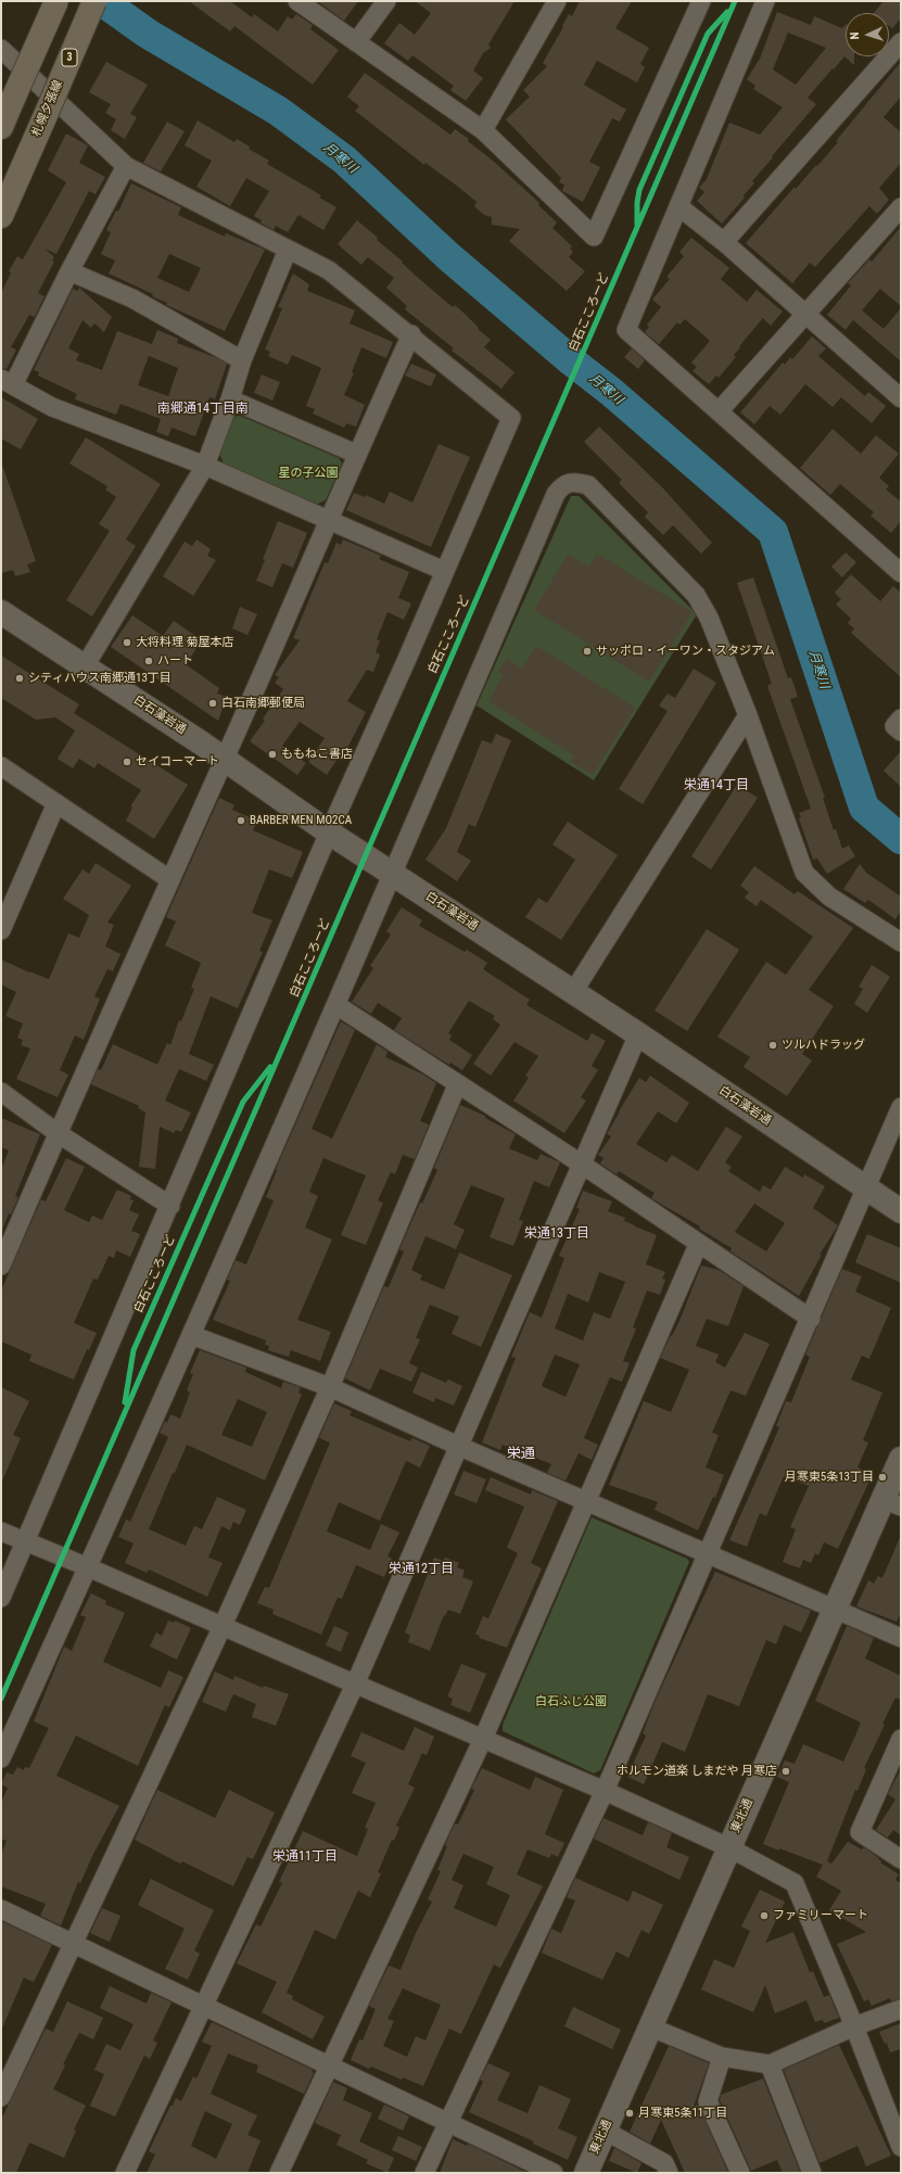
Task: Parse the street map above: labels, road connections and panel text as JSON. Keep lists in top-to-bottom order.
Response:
{
  "streets": {
    "main road": [
      "3",
      "札幌夕張線",
      "白石藻岩通",
      "東北通"
    ],
    "cycle path": ["白石こころーど"]
  },
  "districts": [
    "南郷通14丁目南",
    "栄通14丁目",
    "栄通13丁目",
    "栄通",
    "栄通12丁目",
    "栄通11丁目"
  ],
  "water": ["月寒川"],
  "parks": ["星の子公園", "白石ふじ公園"],
  "places": [
    "大将料理 菊屋本店",
    "サッポロ・イーワン・スタジアム",
    "ハート",
    "シティハウス南郷通13丁目",
    "白石南郷郵便局",
    "ももねこ書店",
    "セイコーマート",
    "BARBER MEN MO2CA",
    "ツルハドラッグ",
    "月寒東5条13丁目",
    "ホルモン道楽 しまだや 月寒店",
    "ファミリーマート",
    "月寒東5条11丁目"
  ],
  "north": "left"
}
